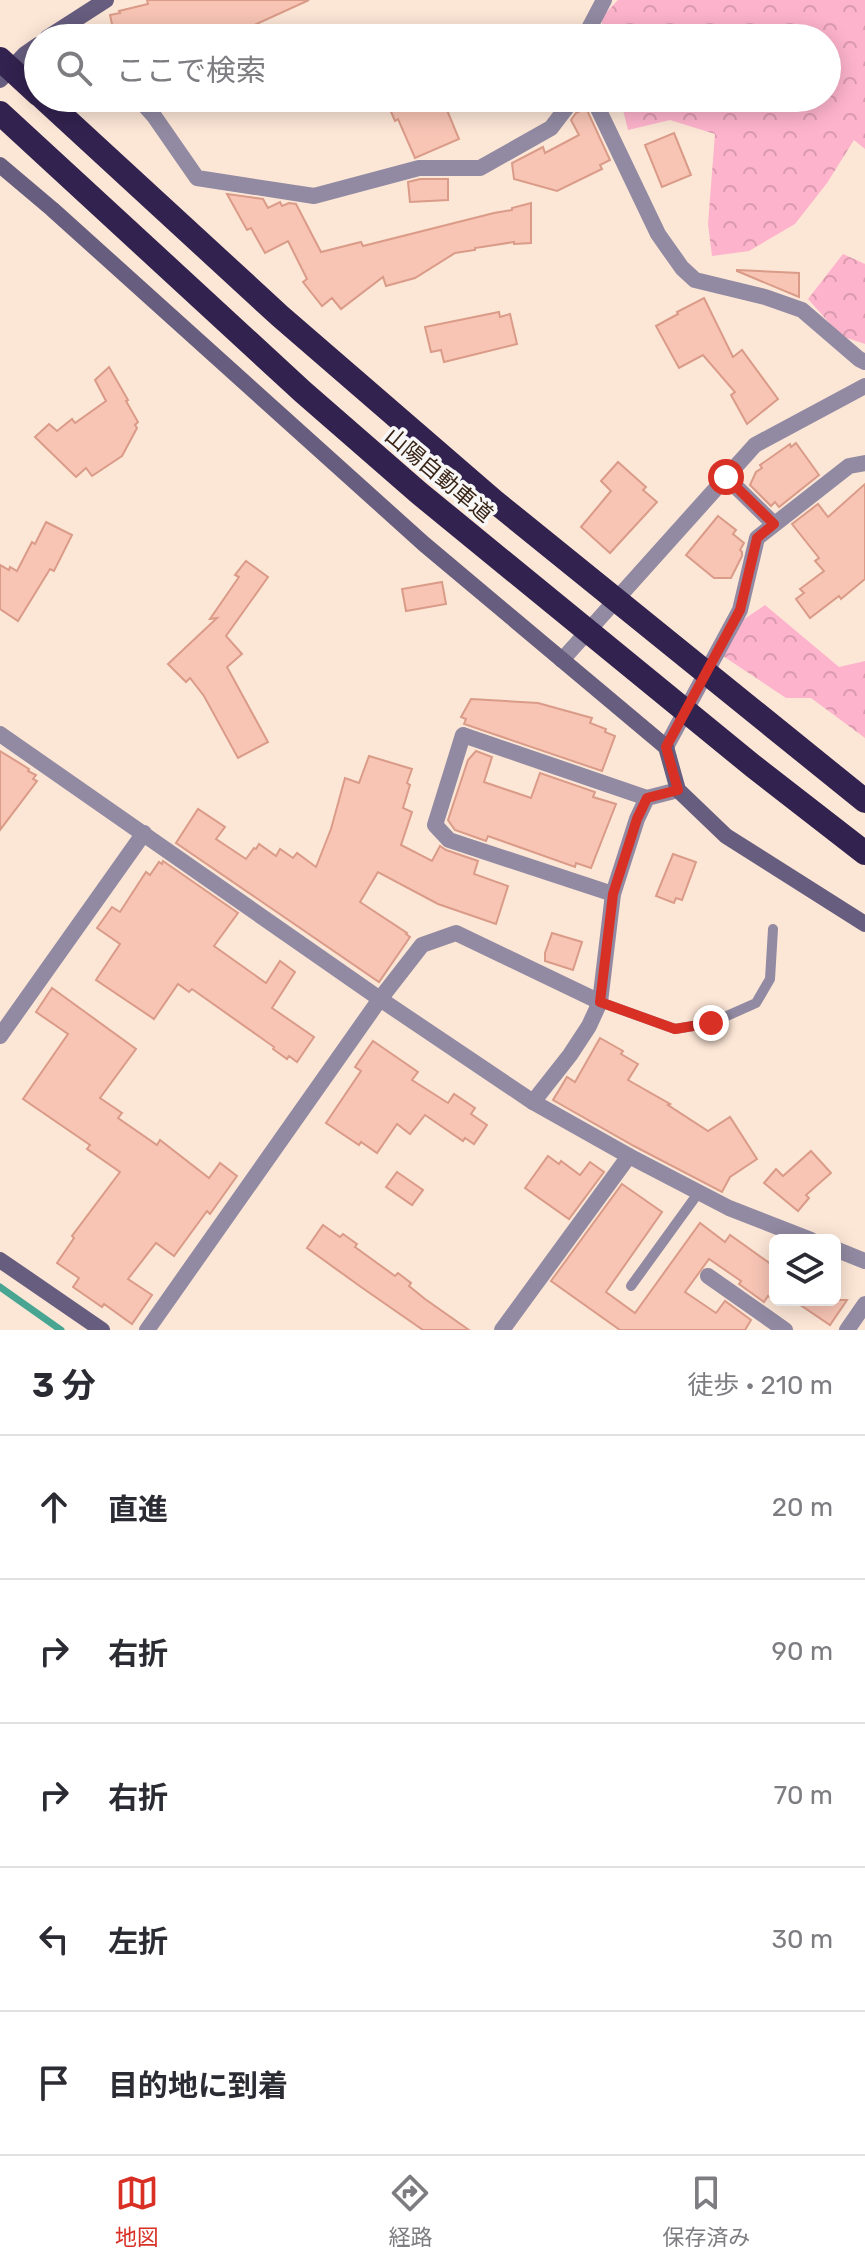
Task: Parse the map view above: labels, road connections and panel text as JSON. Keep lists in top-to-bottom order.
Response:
{
  "streets": {
    "highway": ["山陽自動車道"]
  },
  "page": {
    "search": "ここで検索",
    "heading": ["3 分", "徒歩 · 210 m"],
    "list": [
      ["直進", "20 m"],
      ["右折", "90 m"],
      ["右折", "70 m"],
      ["左折", "30 m"],
      "目的地に到着"
    ],
    "nav": ["地図", "経路", "保存済み"]
  }
}
